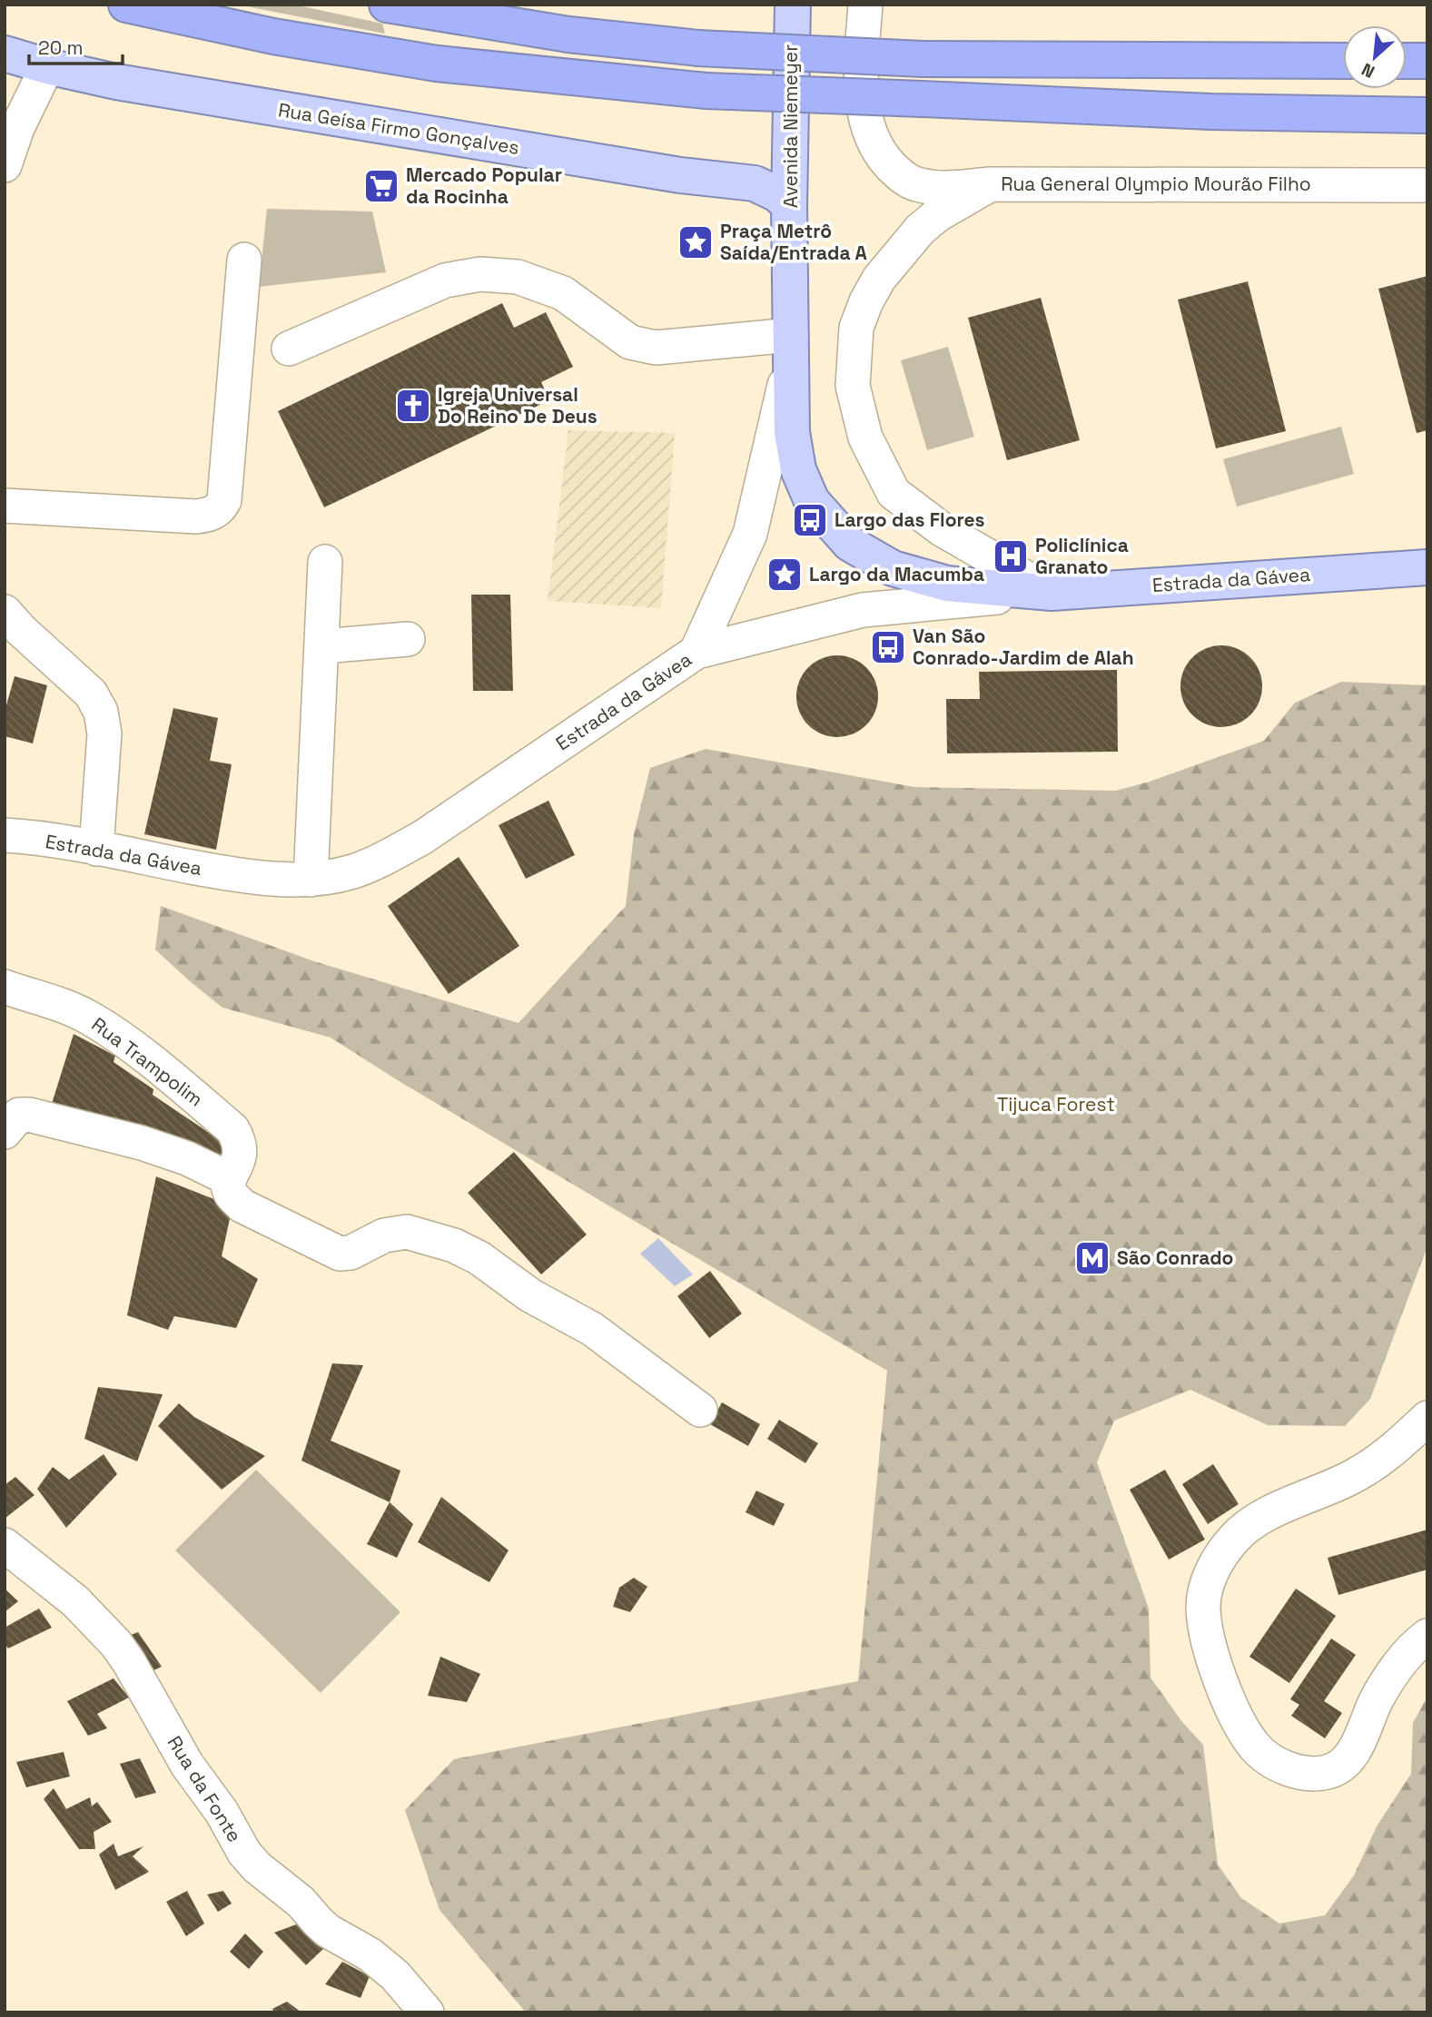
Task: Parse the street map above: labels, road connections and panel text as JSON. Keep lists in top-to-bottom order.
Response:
{
  "streets": {
    "main road": ["Avenida Niemeyer", "Rua Geísa Firmo Gonçalves", "Estrada da Gávea"],
    "street": ["Rua General Olympio Mourão Filho", "Rua Trampolim", "Rua da Fonte"]
  },
  "crossings": [
    ["Avenida Niemeyer", "Rua Geísa Firmo Gonçalves"],
    ["Avenida Niemeyer", "Rua General Olympio Mourão Filho"],
    ["Avenida Niemeyer", "Estrada da Gávea"],
    ["Rua General Olympio Mourão Filho", "Estrada da Gávea"]
  ],
  "parks": ["Tijuca Forest"],
  "places": {
    "supermarket": ["Mercado Popular da Rocinha"],
    "place": ["Praça Metrô Saída/Entrada A", "Largo da Macumba"],
    "church": ["Igreja Universal Do Reino De Deus"],
    "bus stop": ["Largo das Flores", "Van São Conrado-Jardim de Alah"],
    "hospital": ["Policlínica Granato"],
    "metro station": ["São Conrado"]
  },
  "scale_bar": "20 m",
  "north": "bottom left"
}
